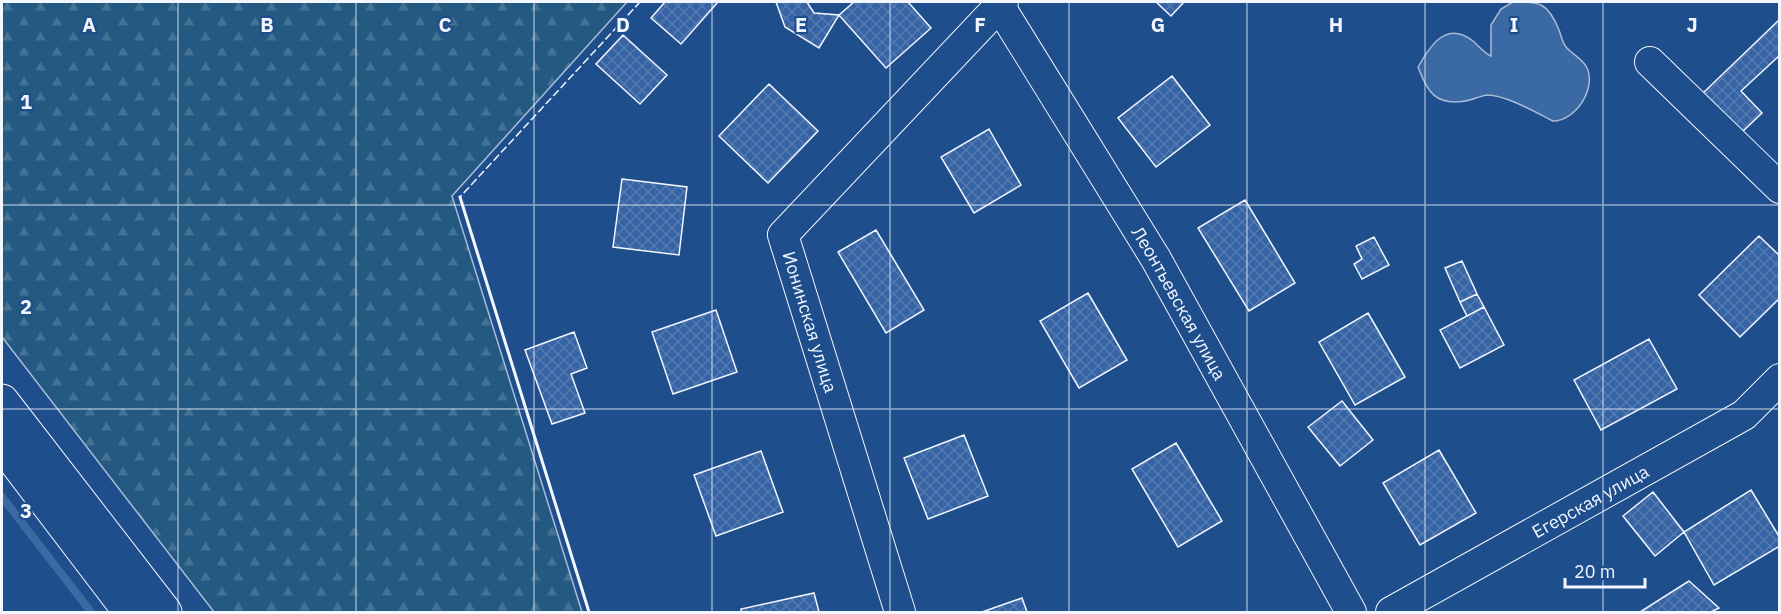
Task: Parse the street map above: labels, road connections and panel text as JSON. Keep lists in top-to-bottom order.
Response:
{
  "streets": {
    "lane": ["Леонтьевская улица", "Ионинская улица", "Егерская улица"]
  },
  "crossings": [
    ["Леонтьевская улица", "Ионинская улица"]
  ],
  "scale_bar": "20 m",
  "grid": {
    "columns": [
      "A",
      "B",
      "C",
      "D",
      "E",
      "F",
      "G",
      "H",
      "I",
      "J"
    ],
    "rows": ["1", "2", "3"]
  }
}
